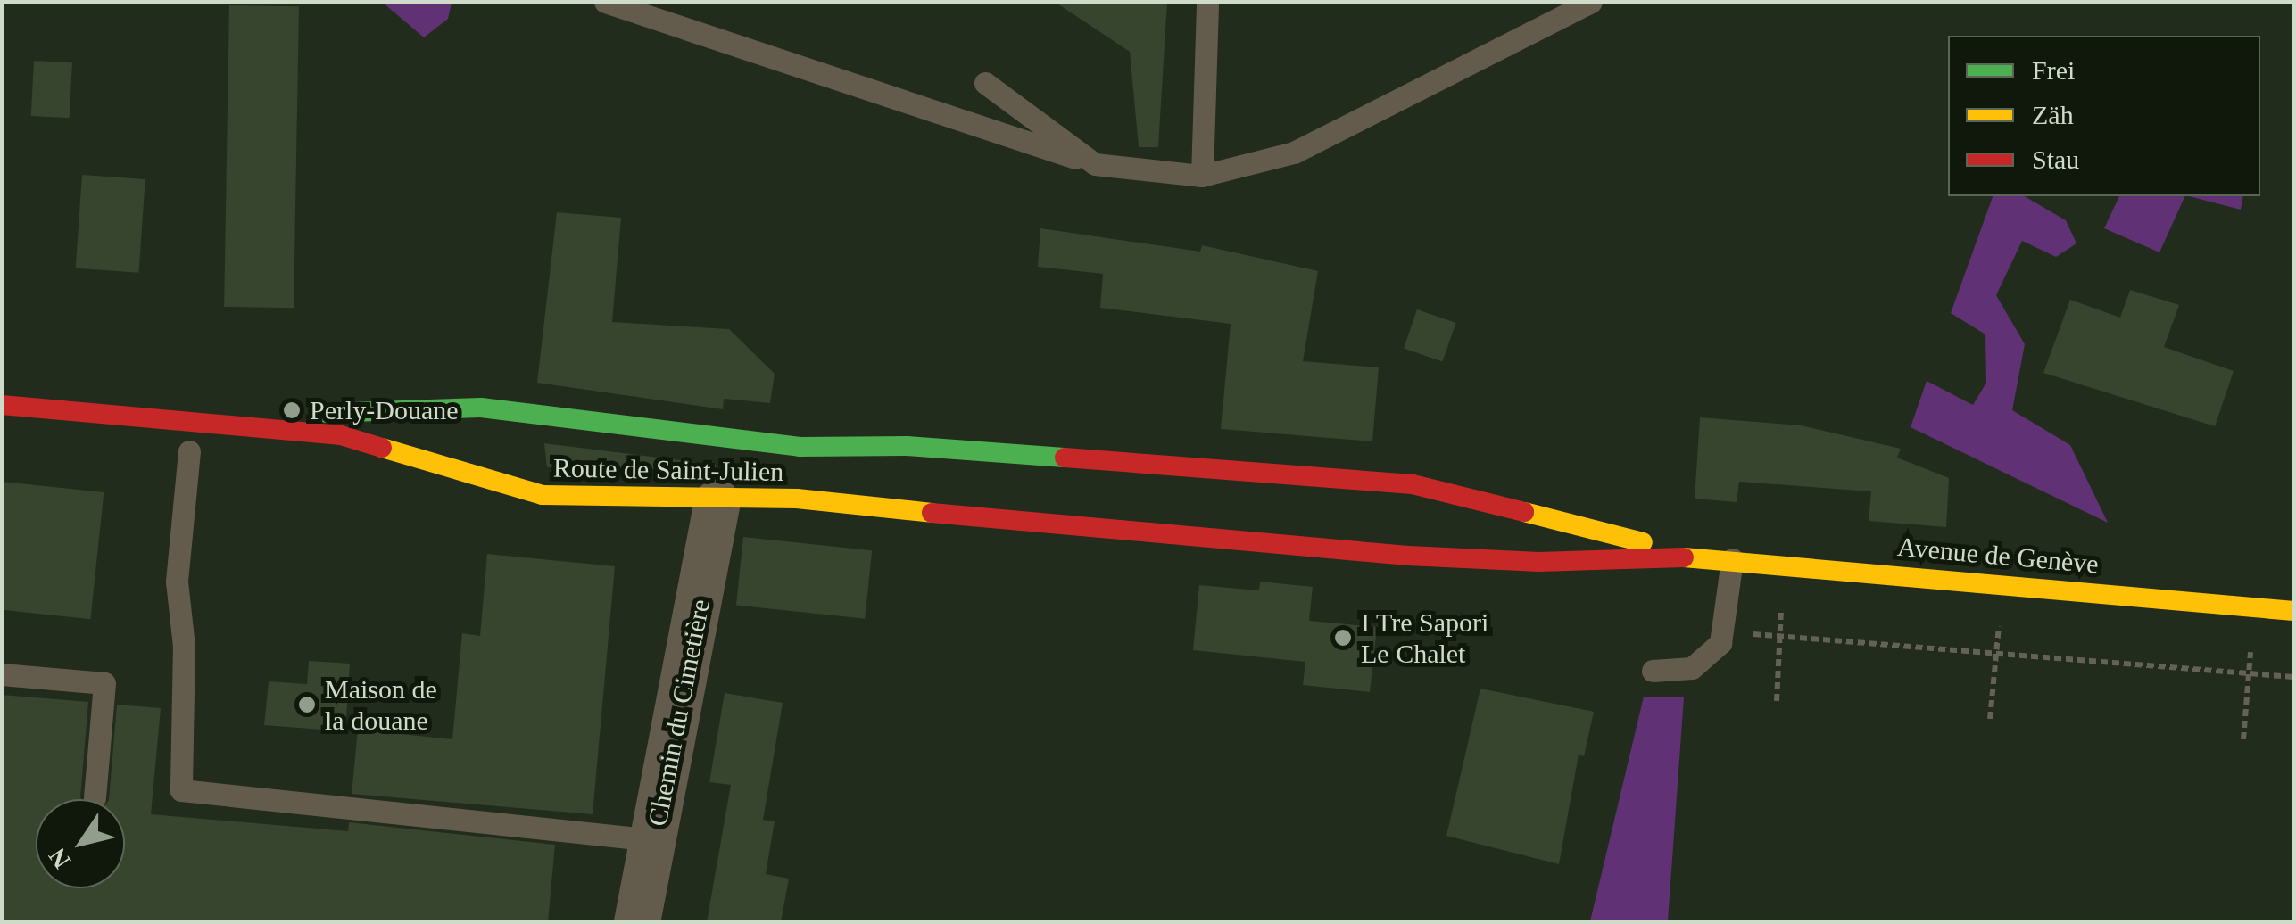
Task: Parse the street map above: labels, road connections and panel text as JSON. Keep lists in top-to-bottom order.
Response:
{
  "streets": {
    "main road": ["Route de Saint-Julien", "Avenue de Genève"],
    "street": ["Chemin du Cimetière"]
  },
  "crossings": [
    ["Route de Saint-Julien", "Avenue de Genève"],
    ["Route de Saint-Julien", "Chemin du Cimetière"]
  ],
  "places": ["Perly-Douane", "I Tre Sapori Le Chalet", "Maison de la douane"],
  "legend": ["Frei", "Zäh", "Stau"],
  "north": "bottom left"
}
